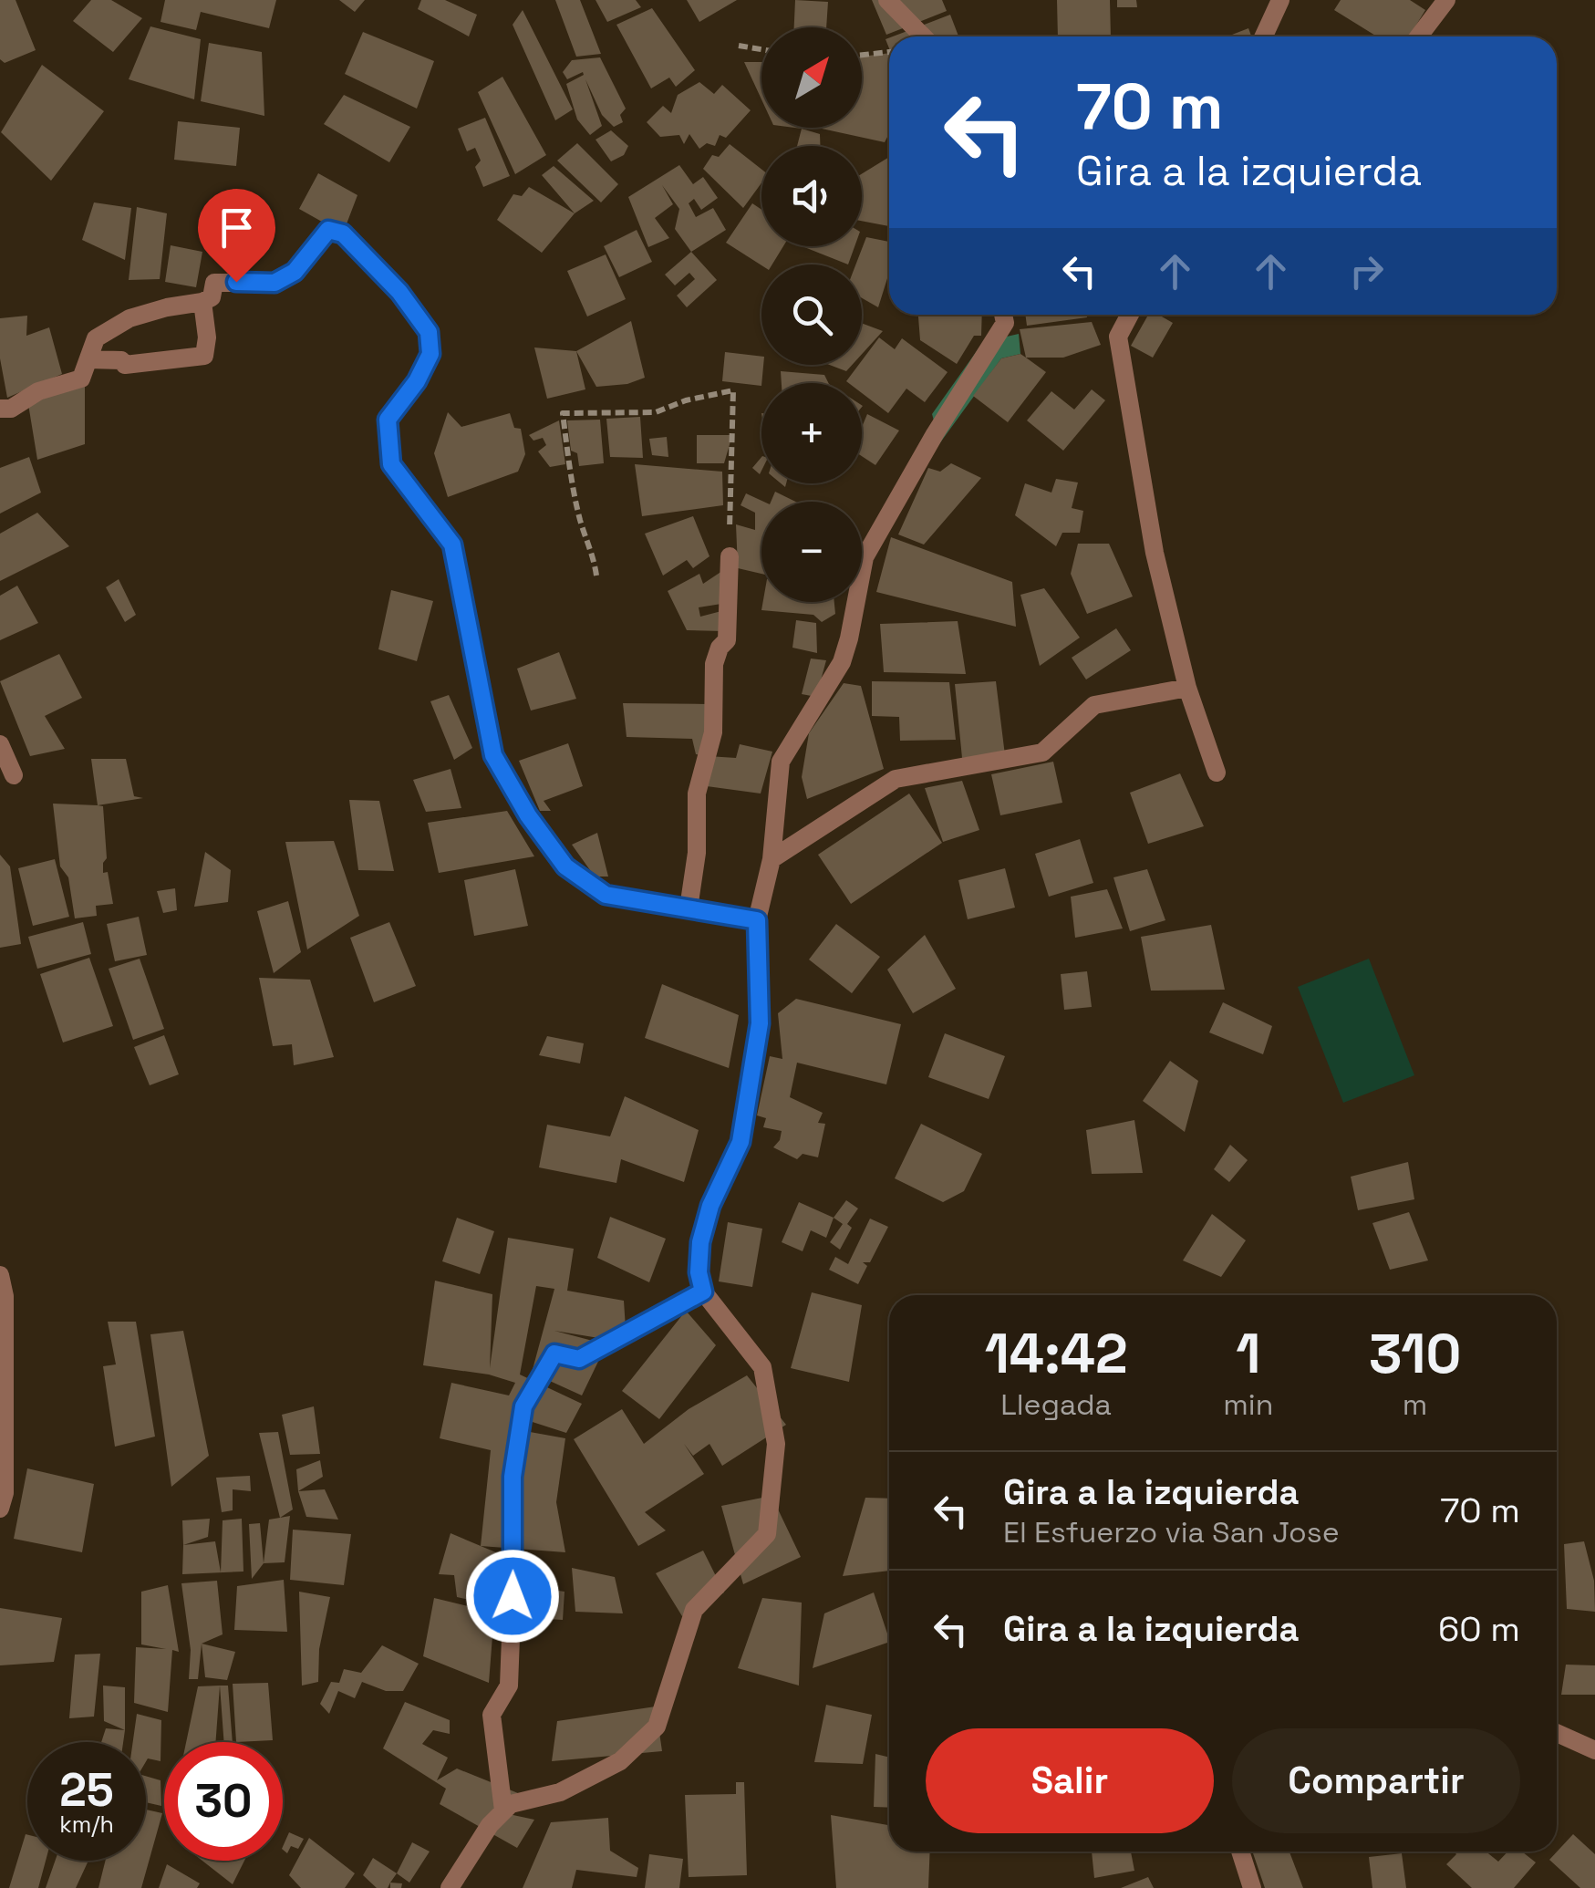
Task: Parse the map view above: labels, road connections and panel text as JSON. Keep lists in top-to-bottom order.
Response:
{
  "north": "top right",
  "page": {
    "map_buttons": ["+", "−"],
    "turn": ["70 m", "Gira a la izquierda"],
    "eta": [
      "14:42",
      "Llegada",
      "1",
      "min",
      "310",
      "m"
    ],
    "list": [
      {
        "name": "Gira a la izquierda",
        "note": "El Esfuerzo via San Jose",
        "value": "70 m"
      },
      {
        "name": "Gira a la izquierda",
        "value": "60 m"
      }
    ],
    "buttons": ["Salir", "Compartir"],
    "speed": "25 km/h",
    "limit": "30"
  }
}
